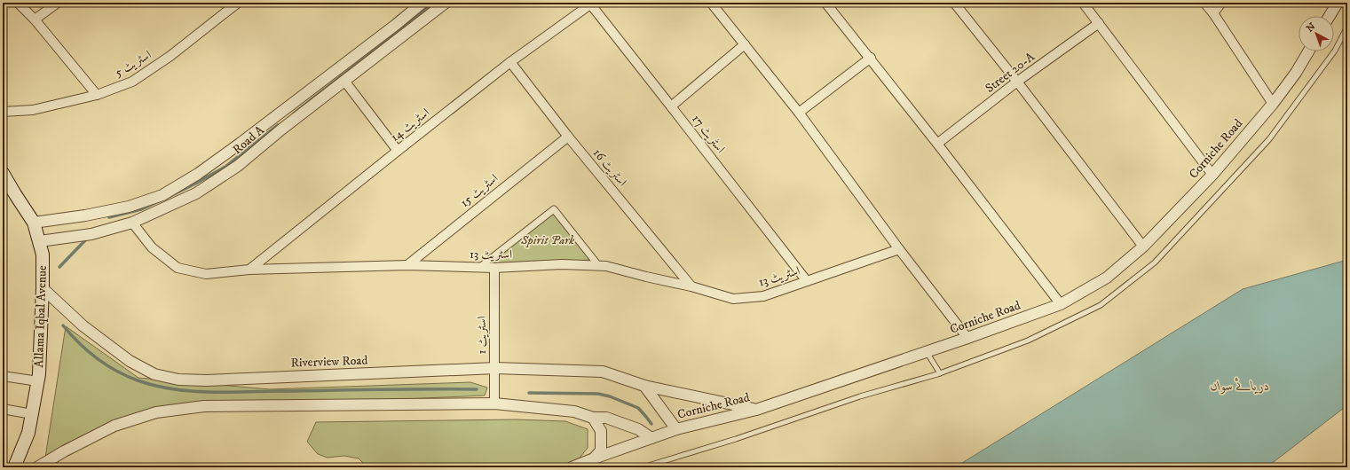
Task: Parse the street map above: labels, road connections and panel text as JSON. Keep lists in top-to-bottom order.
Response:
{
  "streets": {
    "main road": ["Allama Iqbal Avenue"],
    "street": [
      "اسٹریٹ 5",
      "Street 20-A",
      "اسٹریٹ 14",
      "اسٹریٹ 17",
      "Road A",
      "Corniche Road",
      "اسٹریٹ 16",
      "اسٹریٹ 15",
      "اسٹریٹ 13",
      "اسٹریٹ 1",
      "Riverview Road"
    ]
  },
  "crossings": [
    ["اسٹریٹ 14", "اسٹریٹ 17"],
    ["اسٹریٹ 14", "اسٹریٹ 16"],
    ["اسٹریٹ 14", "اسٹریٹ 13"],
    ["اسٹریٹ 17", "اسٹریٹ 13"],
    ["Road A", "اسٹریٹ 13"],
    ["Road A", "Allama Iqbal Avenue"],
    ["Corniche Road", "Riverview Road"],
    ["اسٹریٹ 16", "اسٹریٹ 15"],
    ["اسٹریٹ 16", "اسٹریٹ 13"],
    ["اسٹریٹ 15", "اسٹریٹ 13"],
    ["اسٹریٹ 13", "اسٹریٹ 1"],
    ["Allama Iqbal Avenue", "Riverview Road"],
    ["اسٹریٹ 1", "Riverview Road"]
  ],
  "water": ["دریائے سواں"],
  "parks": ["Spirit Park"],
  "north": "top left"
}
